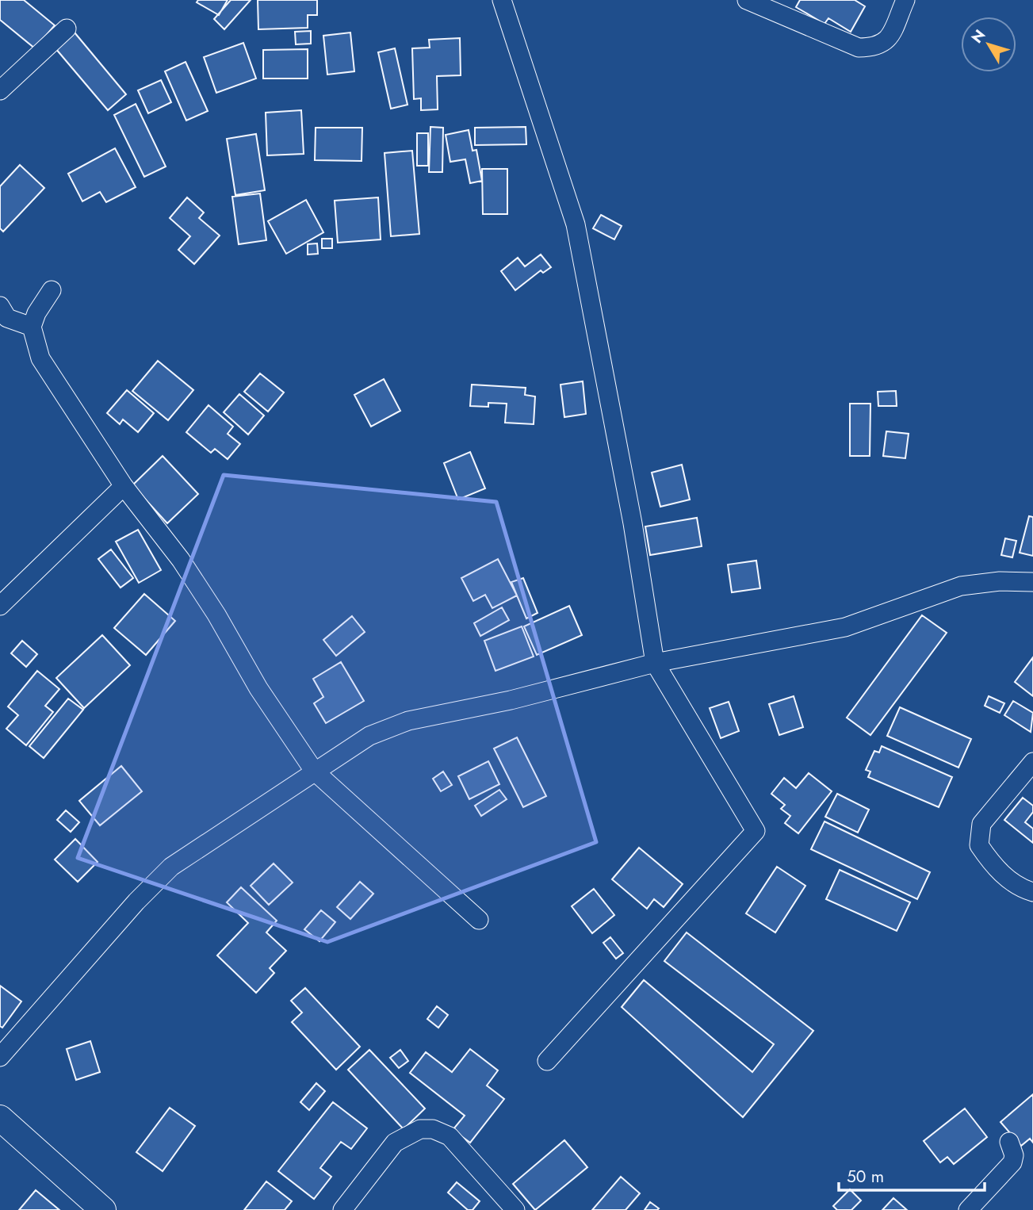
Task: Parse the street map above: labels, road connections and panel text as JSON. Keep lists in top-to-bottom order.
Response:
{
  "scale_bar": "50 m",
  "north": "top left"
}
